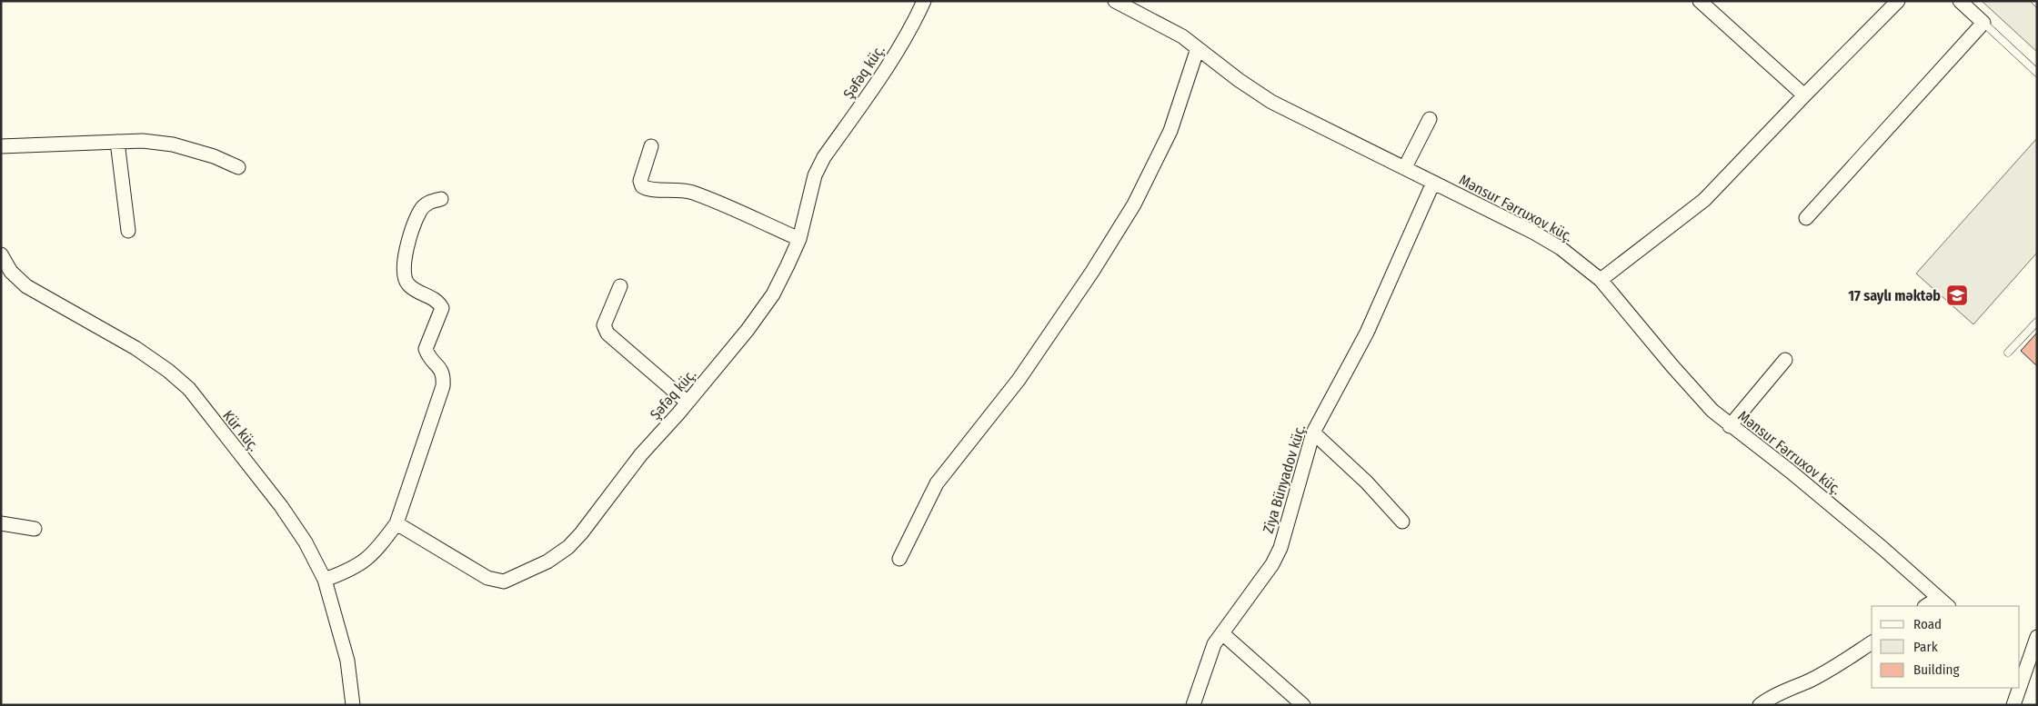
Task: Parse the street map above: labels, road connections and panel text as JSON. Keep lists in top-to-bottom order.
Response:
{
  "streets": {
    "street": [
      "Şəfəq küç.",
      "Mənsur Fərruxov küç.",
      "Kür küç.",
      "Ziya Bünyadov küç."
    ]
  },
  "crossings": [
    ["Mənsur Fərruxov küç.", "Ziya Bünyadov küç."]
  ],
  "places": {
    "school or university": ["17 saylı məktəb"]
  },
  "legend": ["Road", "Park", "Building"]
}
